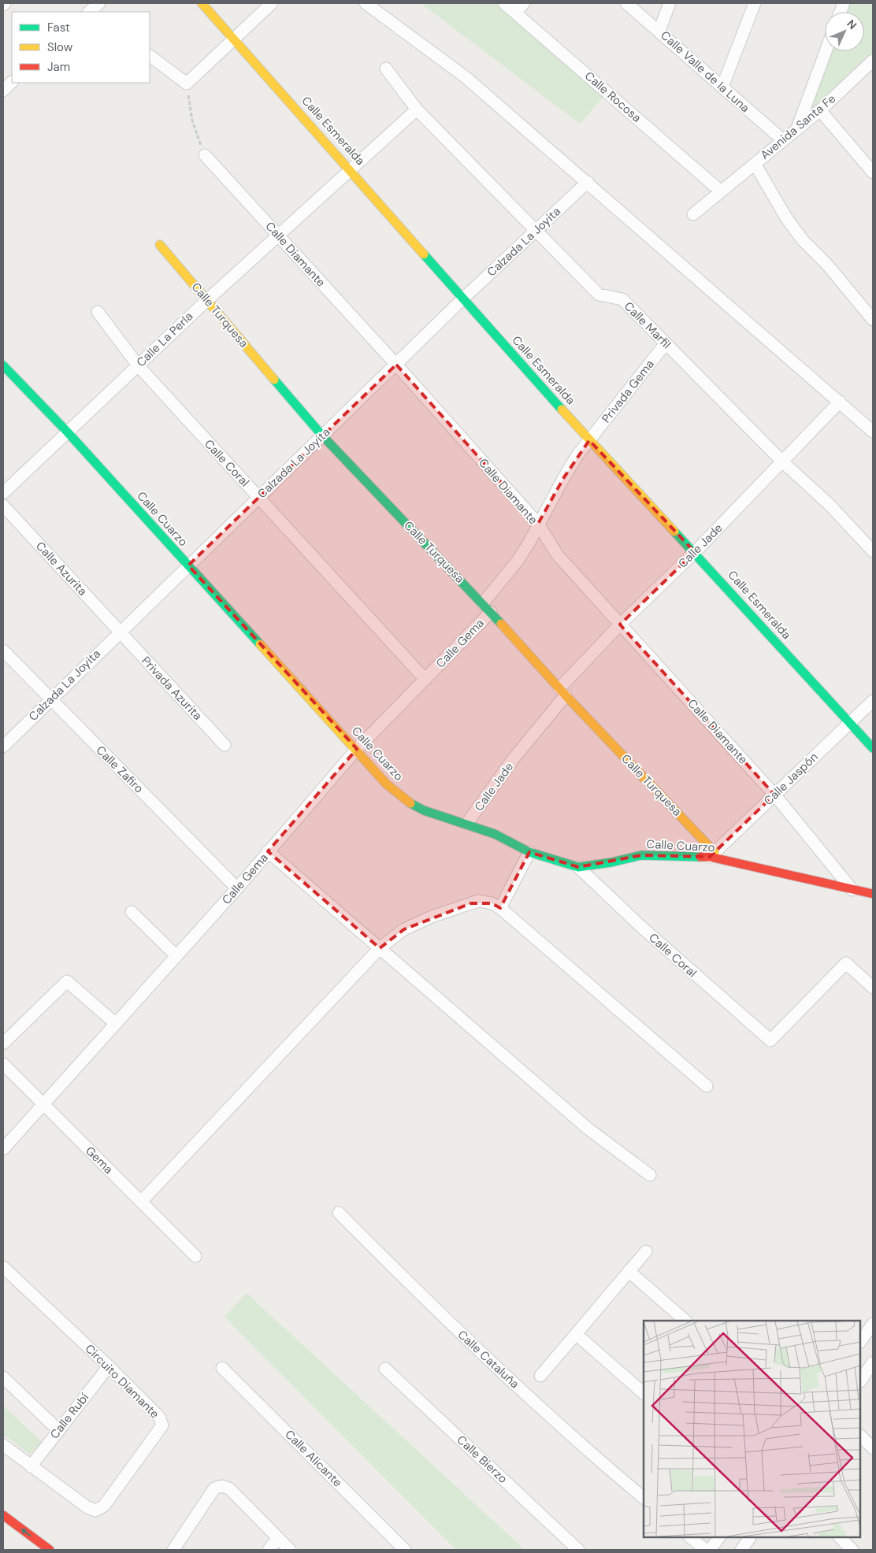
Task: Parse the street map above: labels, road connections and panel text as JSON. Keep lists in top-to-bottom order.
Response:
{
  "streets": {
    "street": [
      "Calle Valle de la Luna",
      "Calle Rocosa",
      "Avenida Santa Fe",
      "Calle Esmeralda",
      "Calzada La Joyita",
      "Calle Diamante",
      "Calle Turquesa",
      "Calle Marfil",
      "Calle La Perla",
      "Privada Gema",
      "Calle Coral",
      "Calle Cuarzo",
      "Calle Jade",
      "Calle Azurita",
      "Calle Gema",
      "Privada Azurita",
      "Calle Zafiro",
      "Calle Jaspón",
      "Gema",
      "Calle Cataluña",
      "Circuito Diamante",
      "Calle Rubí",
      "Calle Alicante",
      "Calle Bierzo"
    ]
  },
  "crossings": [
    ["Calle Valle de la Luna", "Avenida Santa Fe"],
    ["Calle Rocosa", "Avenida Santa Fe"],
    ["Calle Esmeralda", "Calzada La Joyita"],
    ["Calle Esmeralda", "Calle La Perla"],
    ["Calle Esmeralda", "Privada Gema"],
    ["Calle Esmeralda", "Calle Jade"],
    ["Calle Esmeralda", "Calle Gema"],
    ["Calle Esmeralda", "Calle Jaspón"],
    ["Calzada La Joyita", "Calle Diamante"],
    ["Calzada La Joyita", "Calle Turquesa"],
    ["Calzada La Joyita", "Calle Marfil"],
    ["Calzada La Joyita", "Calle Coral"],
    ["Calzada La Joyita", "Calle Cuarzo"],
    ["Calzada La Joyita", "Calle Azurita"],
    ["Calzada La Joyita", "Privada Azurita"],
    ["Calzada La Joyita", "Calle Zafiro"],
    ["Calle Diamante", "Calle La Perla"],
    ["Calle Diamante", "Calle Cuarzo"],
    ["Calle Diamante", "Calle Jade"],
    ["Calle Diamante", "Calle Gema"],
    ["Calle Diamante", "Calle Jaspón"],
    ["Calle Turquesa", "Calle La Perla"],
    ["Calle Turquesa", "Calle Cuarzo"],
    ["Calle Turquesa", "Calle Jade"],
    ["Calle Turquesa", "Calle Gema"],
    ["Calle Turquesa", "Calle Jaspón"],
    ["Calle Marfil", "Calle La Perla"],
    ["Calle Marfil", "Privada Gema"],
    ["Calle Marfil", "Calle Jade"],
    ["Calle La Perla", "Calle Coral"],
    ["Calle La Perla", "Calle Cuarzo"],
    ["Privada Gema", "Calle Gema"],
    ["Calle Coral", "Calle Cuarzo"],
    ["Calle Coral", "Calle Gema"],
    ["Calle Cuarzo", "Calle Jade"],
    ["Calle Cuarzo", "Calle Gema"],
    ["Calle Cuarzo", "Calle Jaspón"],
    ["Calle Azurita", "Privada Azurita"],
    ["Calle Gema", "Calle Zafiro"],
    ["Calle Gema", "Gema"],
    ["Circuito Diamante", "Calle Rubí"]
  ],
  "legend": ["Fast", "Slow", "Jam"],
  "north": "top right"
}
